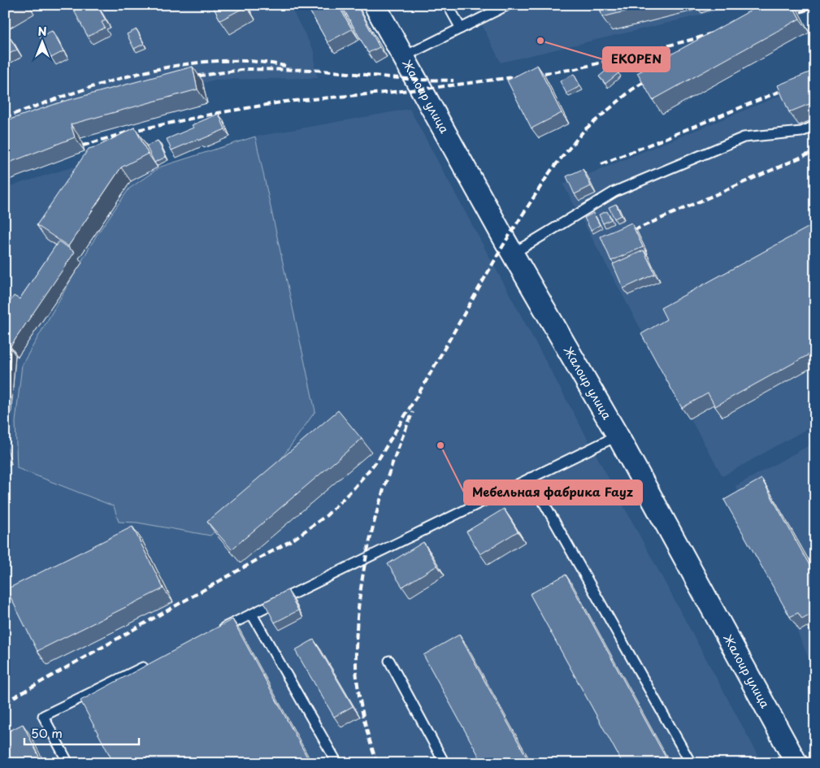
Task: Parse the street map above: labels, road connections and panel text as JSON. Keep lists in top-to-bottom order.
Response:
{
  "streets": {
    "street": ["Жалоир улица"]
  },
  "places": ["EKOPEN", "Мебельная фабрика Fayz"],
  "scale_bar": "50 m",
  "north": "top"
}
